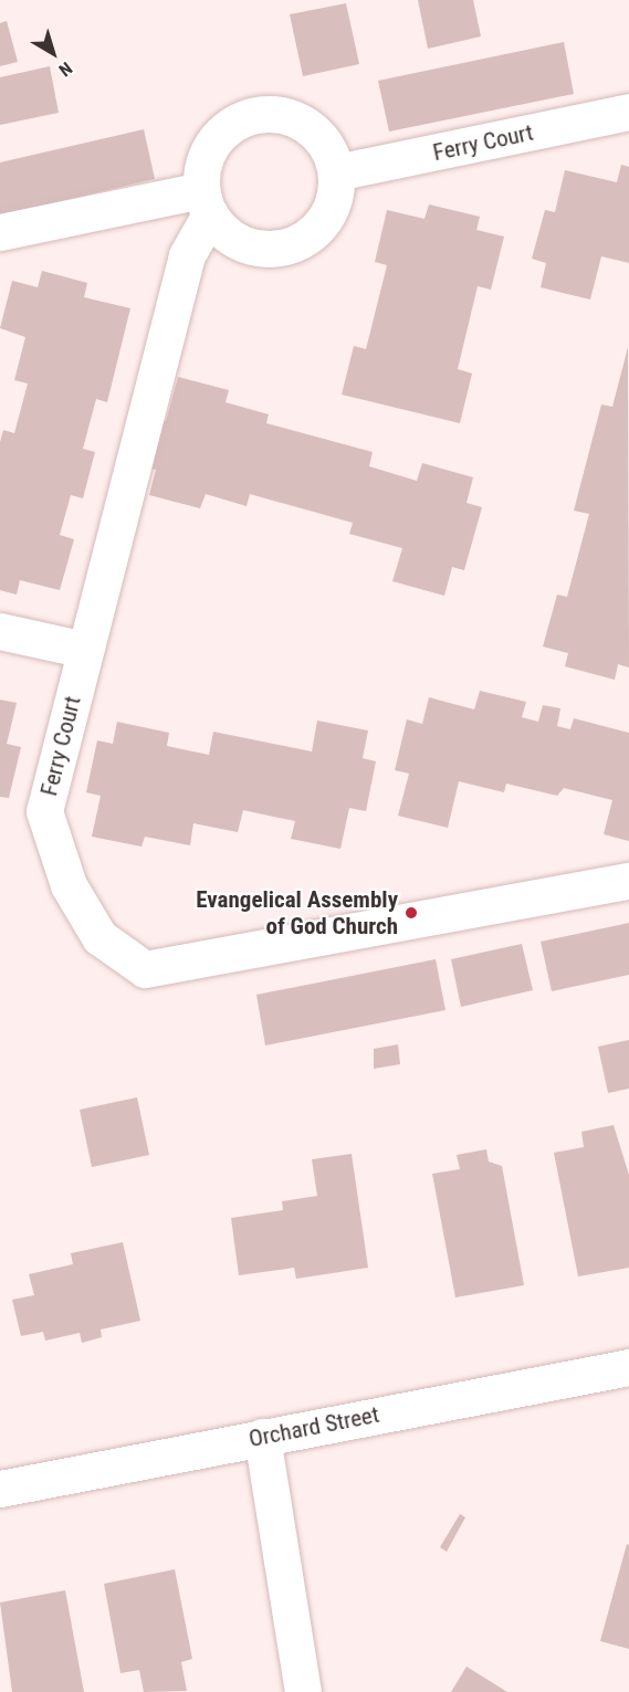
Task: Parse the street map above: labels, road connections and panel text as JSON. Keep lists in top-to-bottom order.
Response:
{
  "streets": {
    "street": ["Ferry Court", "Orchard Street"]
  },
  "places": ["Evangelical Assembly of God Church"],
  "north": "bottom right"
}
